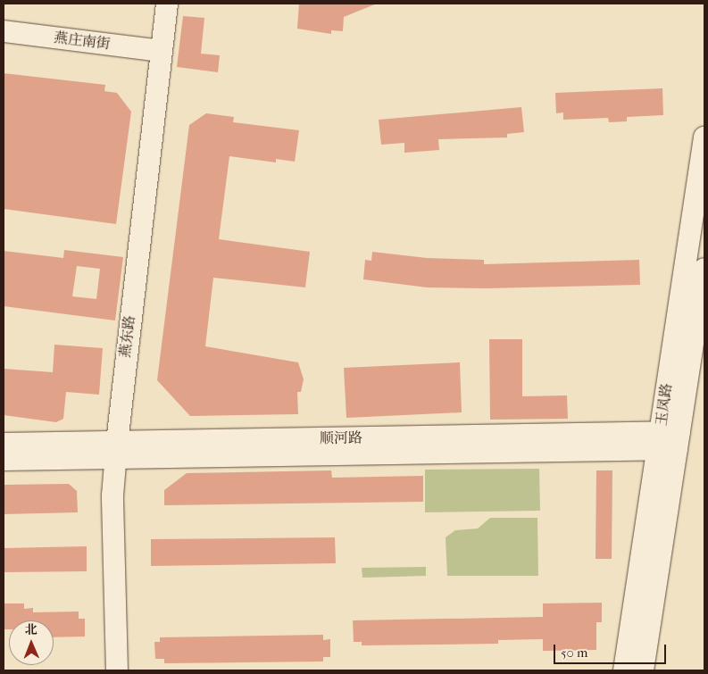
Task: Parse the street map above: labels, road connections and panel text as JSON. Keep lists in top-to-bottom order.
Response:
{
  "streets": {
    "street": [
      "燕庄南街",
      "燕东路",
      "玉凤路",
      "顺河路"
    ]
  },
  "crossings": [
    ["燕庄南街", "燕东路"],
    ["燕东路", "顺河路"],
    ["玉凤路", "顺河路"]
  ],
  "scale_bar": "50 m",
  "north": "top"
}
